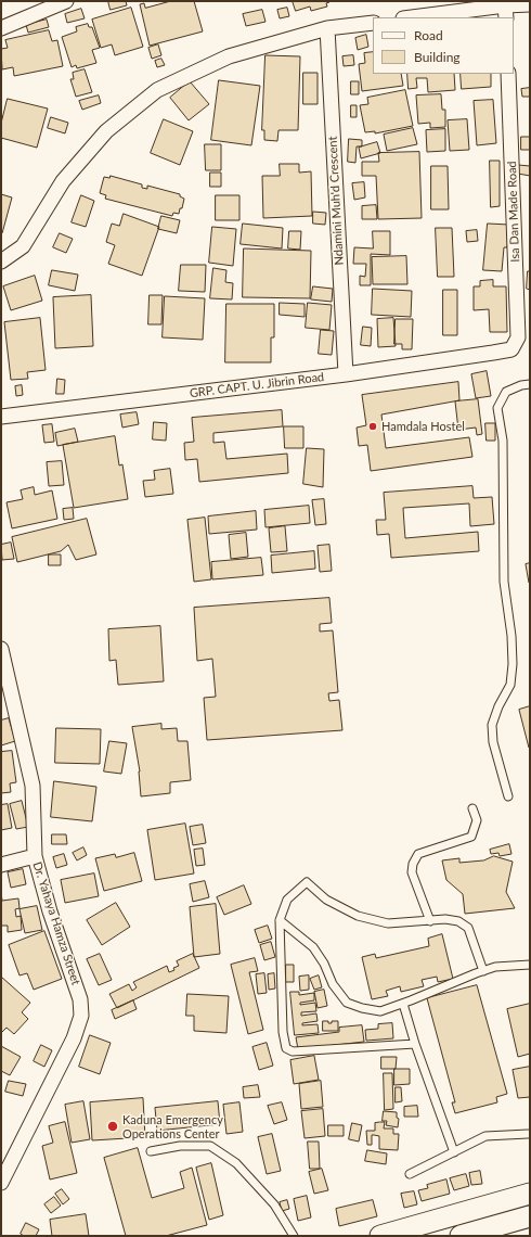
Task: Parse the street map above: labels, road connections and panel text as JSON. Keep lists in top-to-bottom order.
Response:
{
  "streets": {
    "street": [
      "Ndamini Muh'd Crescent",
      "Isa Dan Made Road",
      "GRP. CAPT. U. Jibrin Road",
      "Dr. Yahaya Hamza Street"
    ]
  },
  "crossings": [
    ["Ndamini Muh'd Crescent", "GRP. CAPT. U. Jibrin Road"],
    ["Isa Dan Made Road", "GRP. CAPT. U. Jibrin Road"]
  ],
  "places": ["Hamdala Hostel", "Kaduna Emergency Operations Center"],
  "legend": ["Road", "Building"]
}
